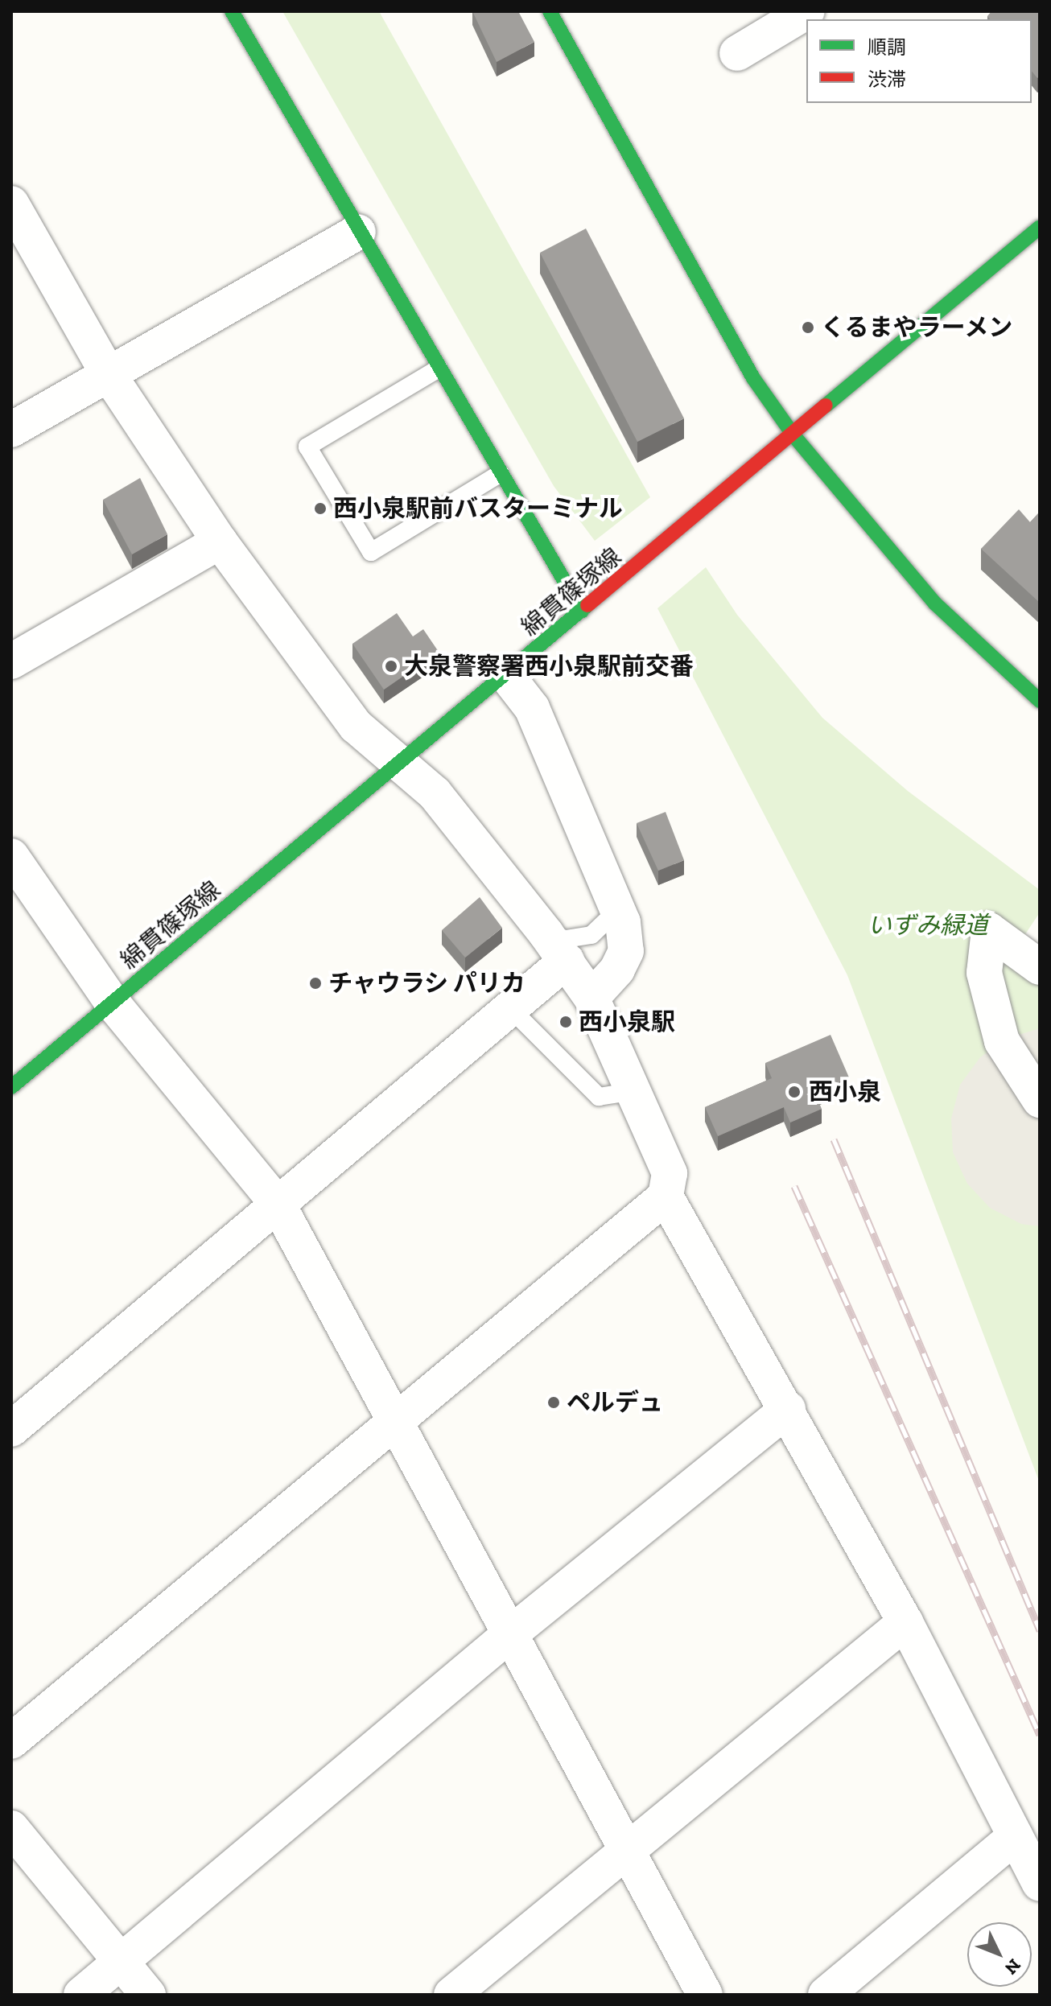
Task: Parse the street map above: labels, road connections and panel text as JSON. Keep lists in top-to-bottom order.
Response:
{
  "streets": {
    "street": ["綿貫篠塚線"]
  },
  "parks": ["いずみ緑道"],
  "places": [
    "くるまやラーメン",
    "西小泉駅前バスターミナル",
    "大泉警察署西小泉駅前交番",
    "チャウラシ パリカ",
    "西小泉駅",
    "西小泉",
    "ペルデュ"
  ],
  "legend": ["順調", "渋滞"],
  "north": "bottom right"
}
